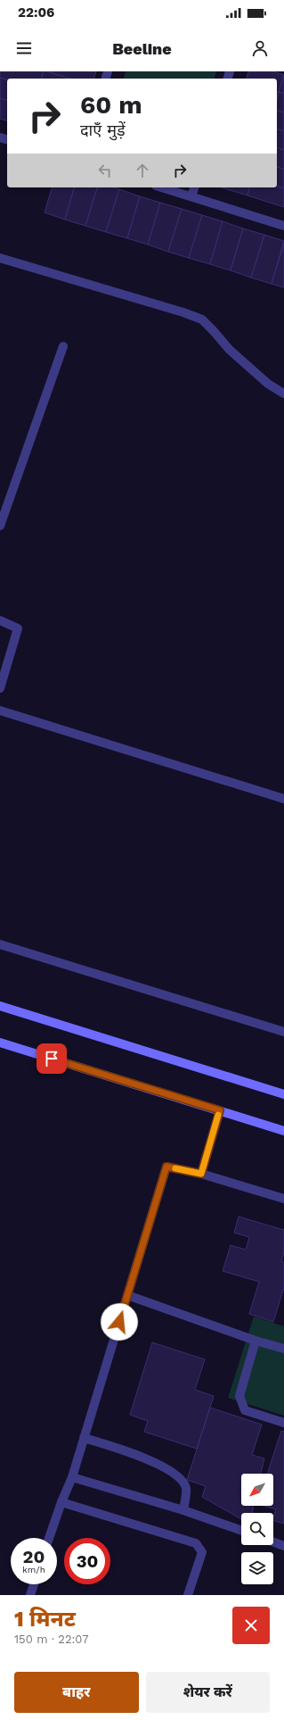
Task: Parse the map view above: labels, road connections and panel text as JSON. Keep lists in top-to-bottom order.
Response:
{
  "north": "bottom left",
  "page": {
    "status": "22:06",
    "header": "Beeline",
    "turn": ["60 m", "दाएँ मुड़ें"],
    "speed": "20 km/h",
    "limit": "30",
    "heading": ["1 मिनट", "150 m · 22:07"],
    "buttons": ["बाहर", "शेयर करें"]
  }
}
